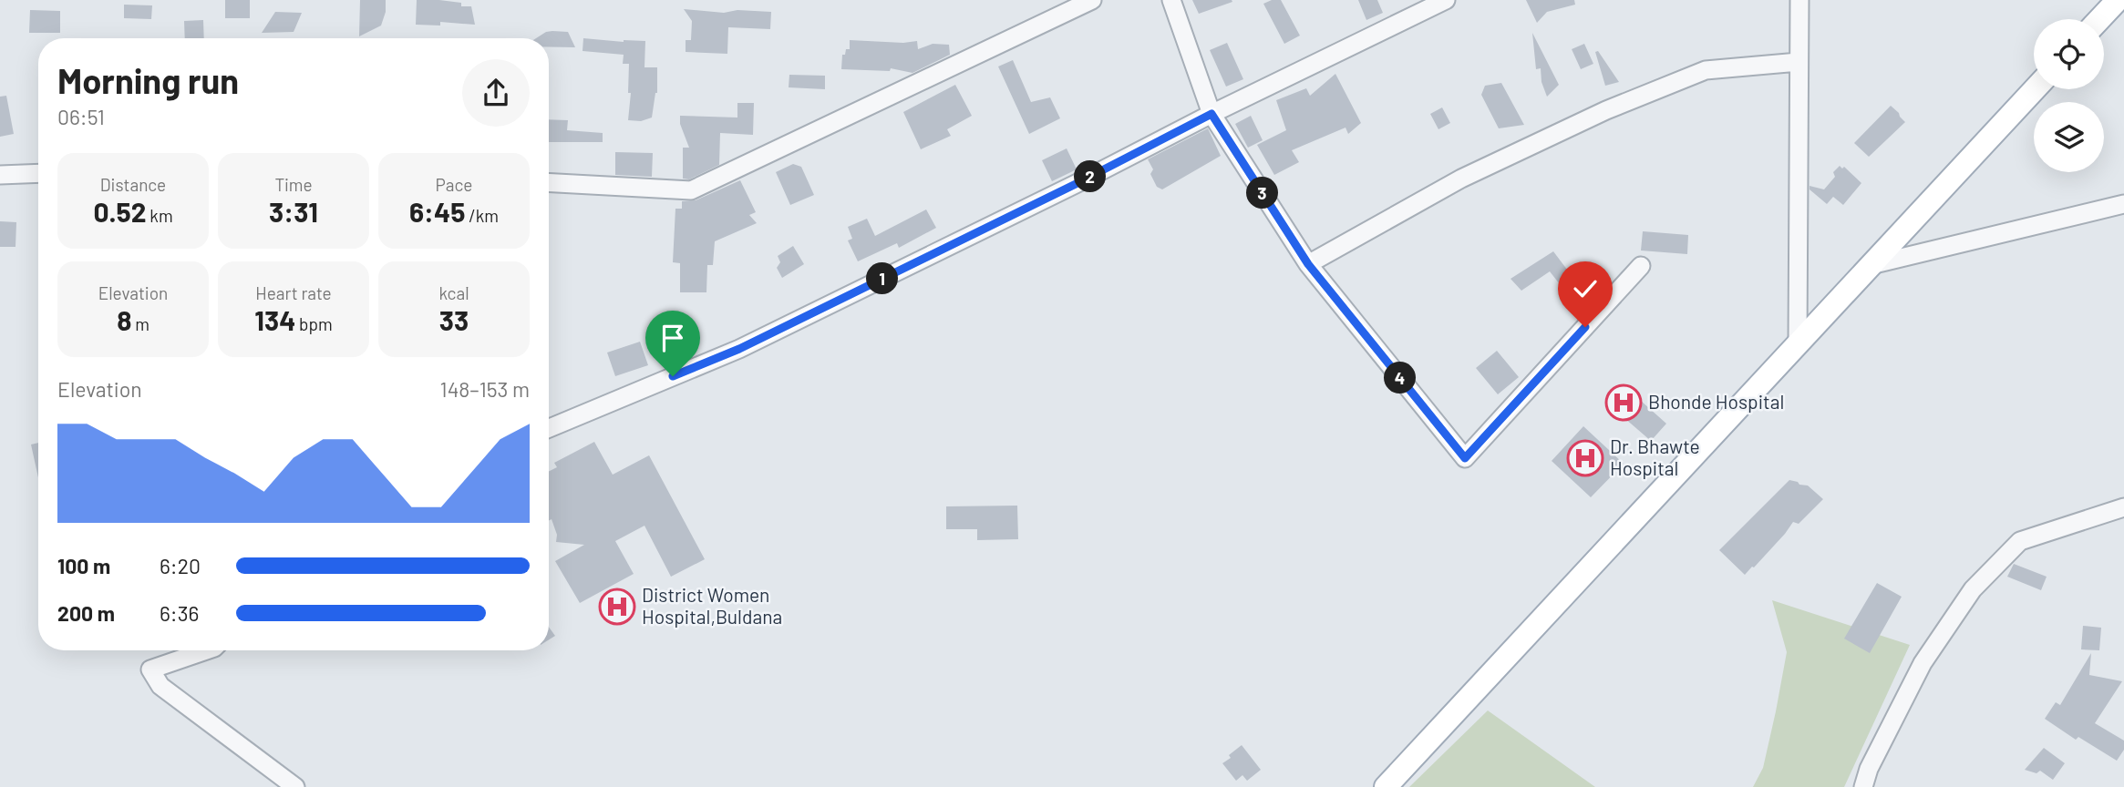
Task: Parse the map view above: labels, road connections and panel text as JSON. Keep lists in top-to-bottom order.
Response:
{
  "places": {
    "hospital": ["Bhonde Hospital", "Dr. Bhawte Hospital", "District Women Hospital,Buldana"]
  },
  "page": {
    "heading": ["Morning run", "06:51"],
    "stats": [
      ["Distance", "0.52 km"],
      ["Time", "3:31"],
      ["Pace", "6:45 /km"],
      ["Elevation", "8 m"],
      ["Heart rate", "134 bpm"],
      ["kcal", "33"]
    ],
    "pins": [
      "2",
      "3",
      "1",
      "4"
    ],
    "chart": ["Elevation", "148–153 m"],
    "list": [
      {
        "name": "100 m",
        "note": "6:20"
      },
      {
        "name": "200 m",
        "note": "6:36"
      }
    ]
  }
}
